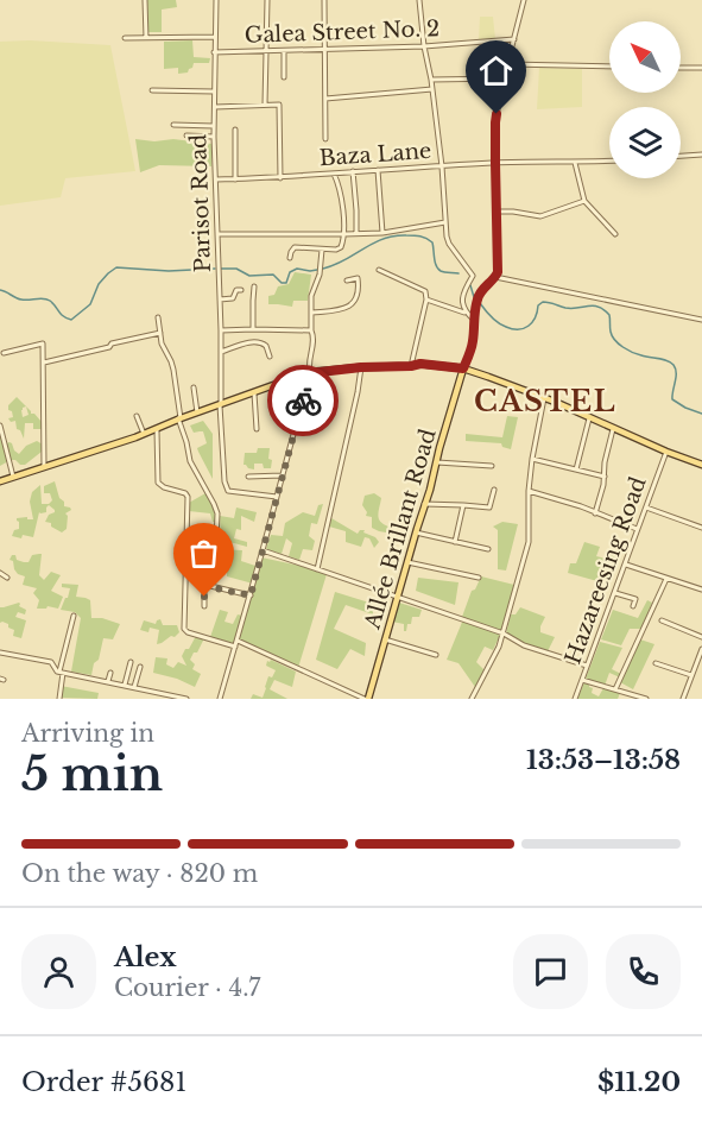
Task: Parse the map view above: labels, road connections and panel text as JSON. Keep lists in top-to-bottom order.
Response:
{
  "streets": {
    "main road": ["Allée Brillant Road"],
    "street": [
      "Galea Street No. 2",
      "Baza Lane",
      "Parisot Road",
      "Hazareesing Road"
    ]
  },
  "crossings": [
    ["Galea Street No. 2", "Parisot Road"],
    ["Baza Lane", "Parisot Road"]
  ],
  "districts": ["CASTEL"],
  "north": "top left",
  "page": {
    "heading": ["5 min", "Arriving in", "13:53–13:58"],
    "panel": [
      "Alex",
      "Courier · 4.7",
      "Order #5681",
      "$11.20"
    ],
    "bar": "On the way · 820 m"
  }
}
